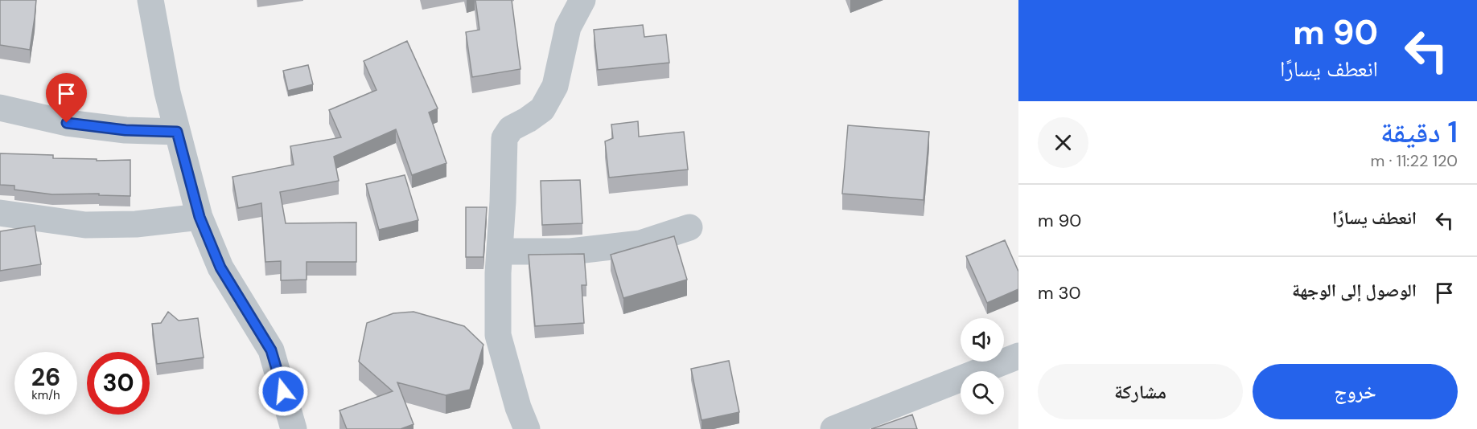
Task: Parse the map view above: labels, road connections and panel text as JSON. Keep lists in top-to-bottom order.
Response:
{
  "page": {
    "turn": ["90 m", "انعطف يسارًا"],
    "heading": ["1 دقيقة", "120 m · 11:22"],
    "list": [
      {
        "name": "انعطف يسارًا",
        "value": "90 m"
      },
      {
        "name": "الوصول إلى الوجهة",
        "value": "30 m"
      }
    ],
    "speed": "26 km/h",
    "limit": "30",
    "buttons": ["خروج", "مشاركة"]
  }
}
